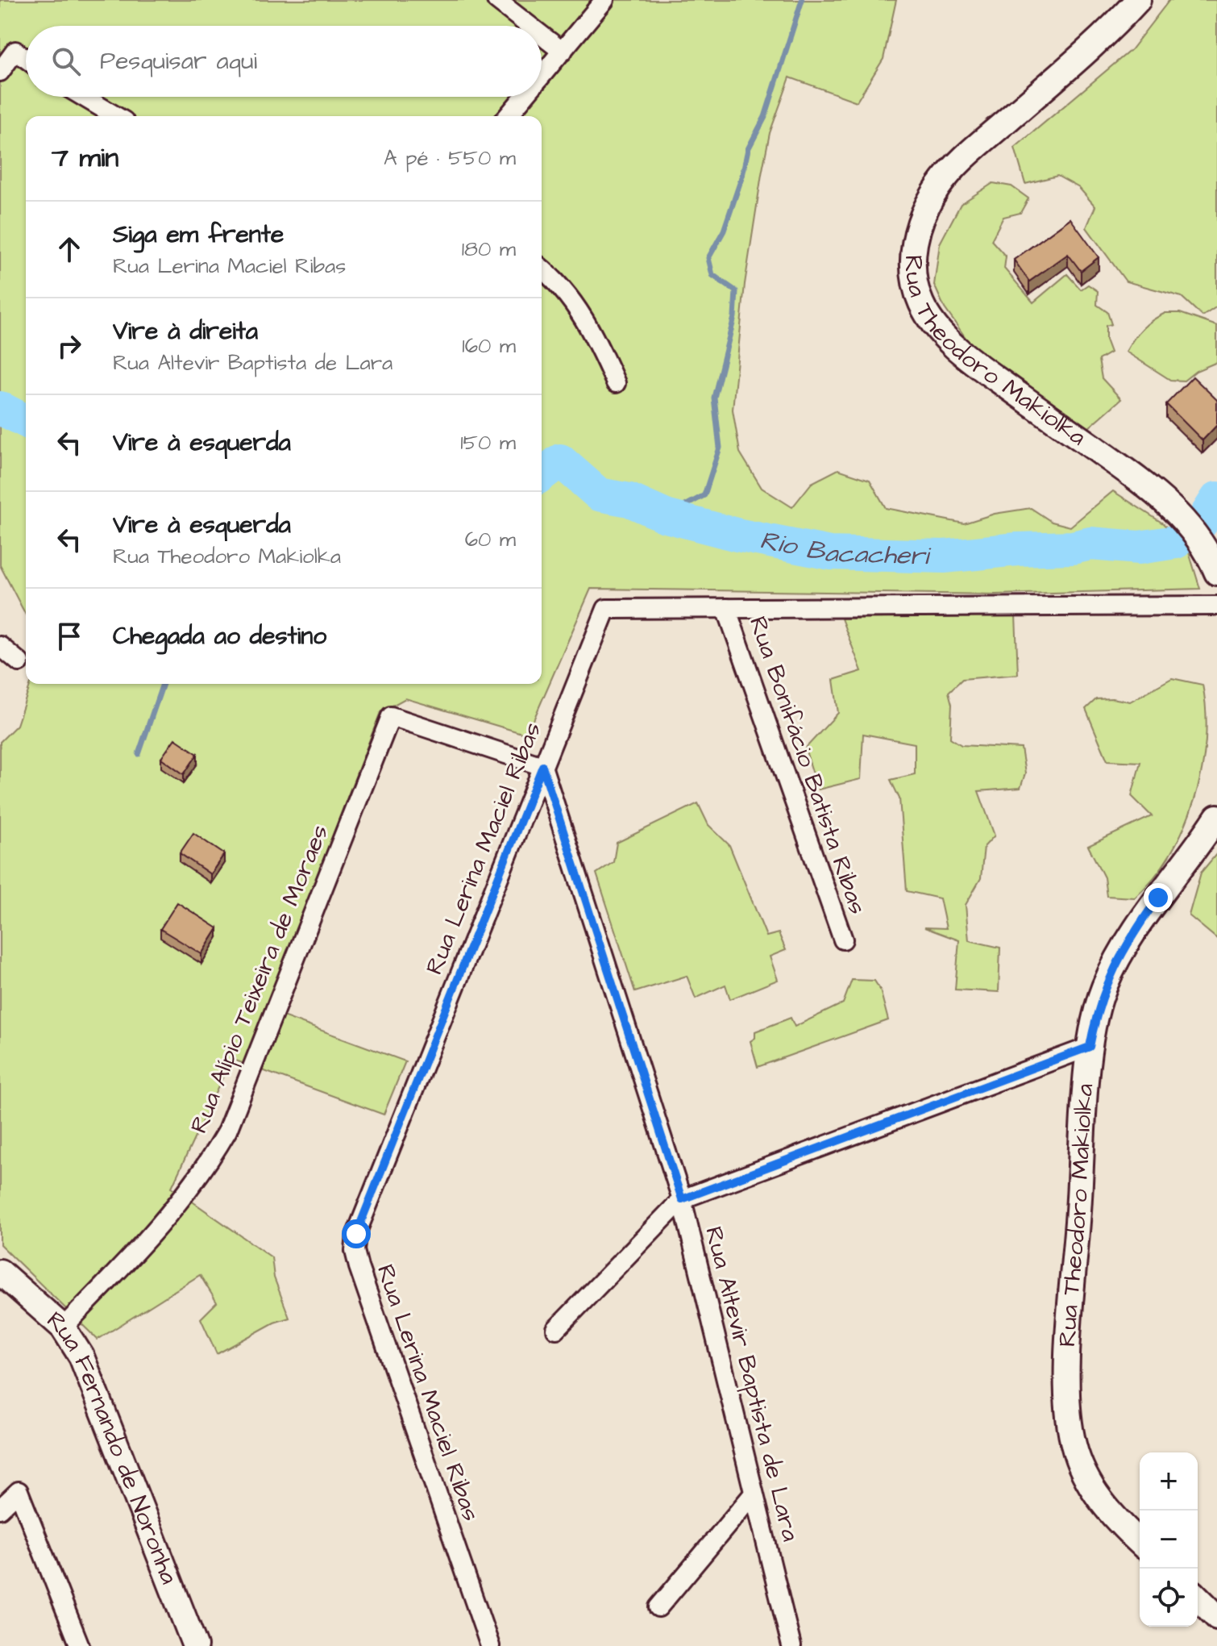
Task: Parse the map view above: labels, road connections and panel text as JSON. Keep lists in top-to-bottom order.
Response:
{
  "streets": {
    "main road": ["Rua Theodoro Makiolka", "Rua Fernando de Noronha"],
    "street": [
      "Rua Bonifácio Batista Ribas",
      "Rua Lerina Maciel Ribas",
      "Rua Alípio Teixeira de Moraes",
      "Rua Altevir Baptista de Lara"
    ]
  },
  "crossings": [
    ["Rua Bonifácio Batista Ribas", "Rua Lerina Maciel Ribas"],
    ["Rua Lerina Maciel Ribas", "Rua Alípio Teixeira de Moraes"],
    ["Rua Lerina Maciel Ribas", "Rua Altevir Baptista de Lara"],
    ["Rua Alípio Teixeira de Moraes", "Rua Altevir Baptista de Lara"],
    ["Rua Alípio Teixeira de Moraes", "Rua Fernando de Noronha"]
  ],
  "water": ["Rio Bacacheri"],
  "page": {
    "search": "Pesquisar aqui",
    "heading": ["7 min", "A pé · 550 m"],
    "list": [
      ["Siga em frente", "Rua Lerina Maciel Ribas", "180 m"],
      ["Vire à direita", "Rua Altevir Baptista de Lara", "160 m"],
      ["Vire à esquerda", "150 m"],
      ["Vire à esquerda", "Rua Theodoro Makiolka", "60 m"],
      "Chegada ao destino"
    ],
    "map_buttons": ["+", "−"]
  }
}
